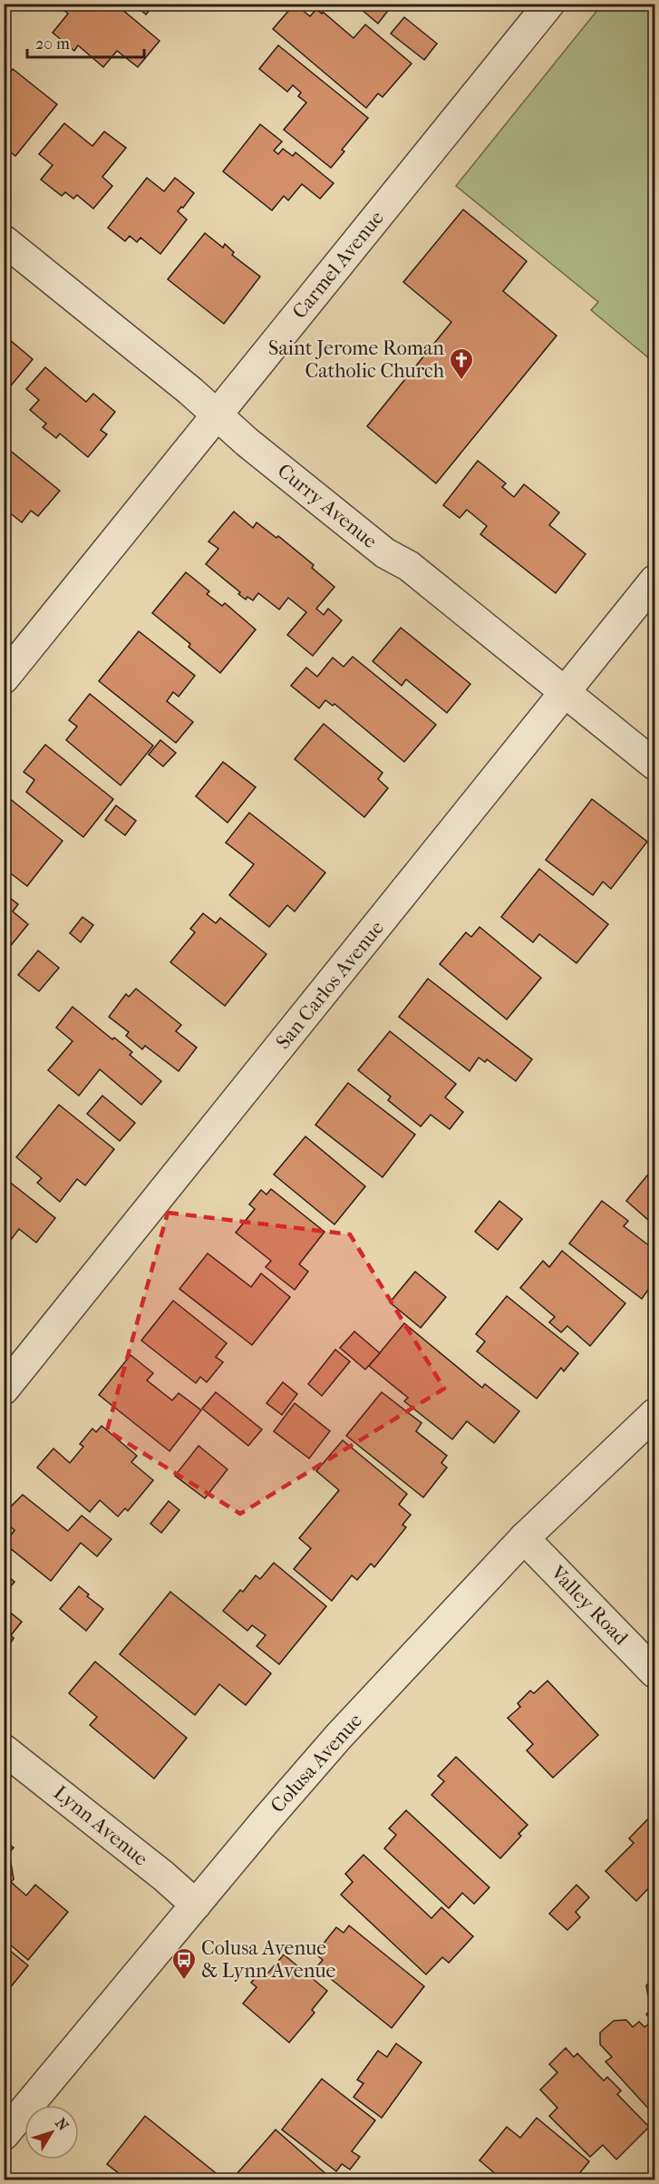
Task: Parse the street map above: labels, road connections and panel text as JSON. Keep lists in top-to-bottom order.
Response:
{
  "streets": {
    "street": [
      "Carmel Avenue",
      "Curry Avenue",
      "San Carlos Avenue",
      "Valley Road",
      "Colusa Avenue",
      "Lynn Avenue"
    ]
  },
  "crossings": [
    ["Carmel Avenue", "Curry Avenue"],
    ["Curry Avenue", "San Carlos Avenue"],
    ["Valley Road", "Colusa Avenue"],
    ["Colusa Avenue", "Lynn Avenue"]
  ],
  "places": {
    "church": ["Saint Jerome Roman Catholic Church"],
    "bus stop": ["Colusa Avenue & Lynn Avenue"]
  },
  "scale_bar": "20 m",
  "north": "top right"
}
